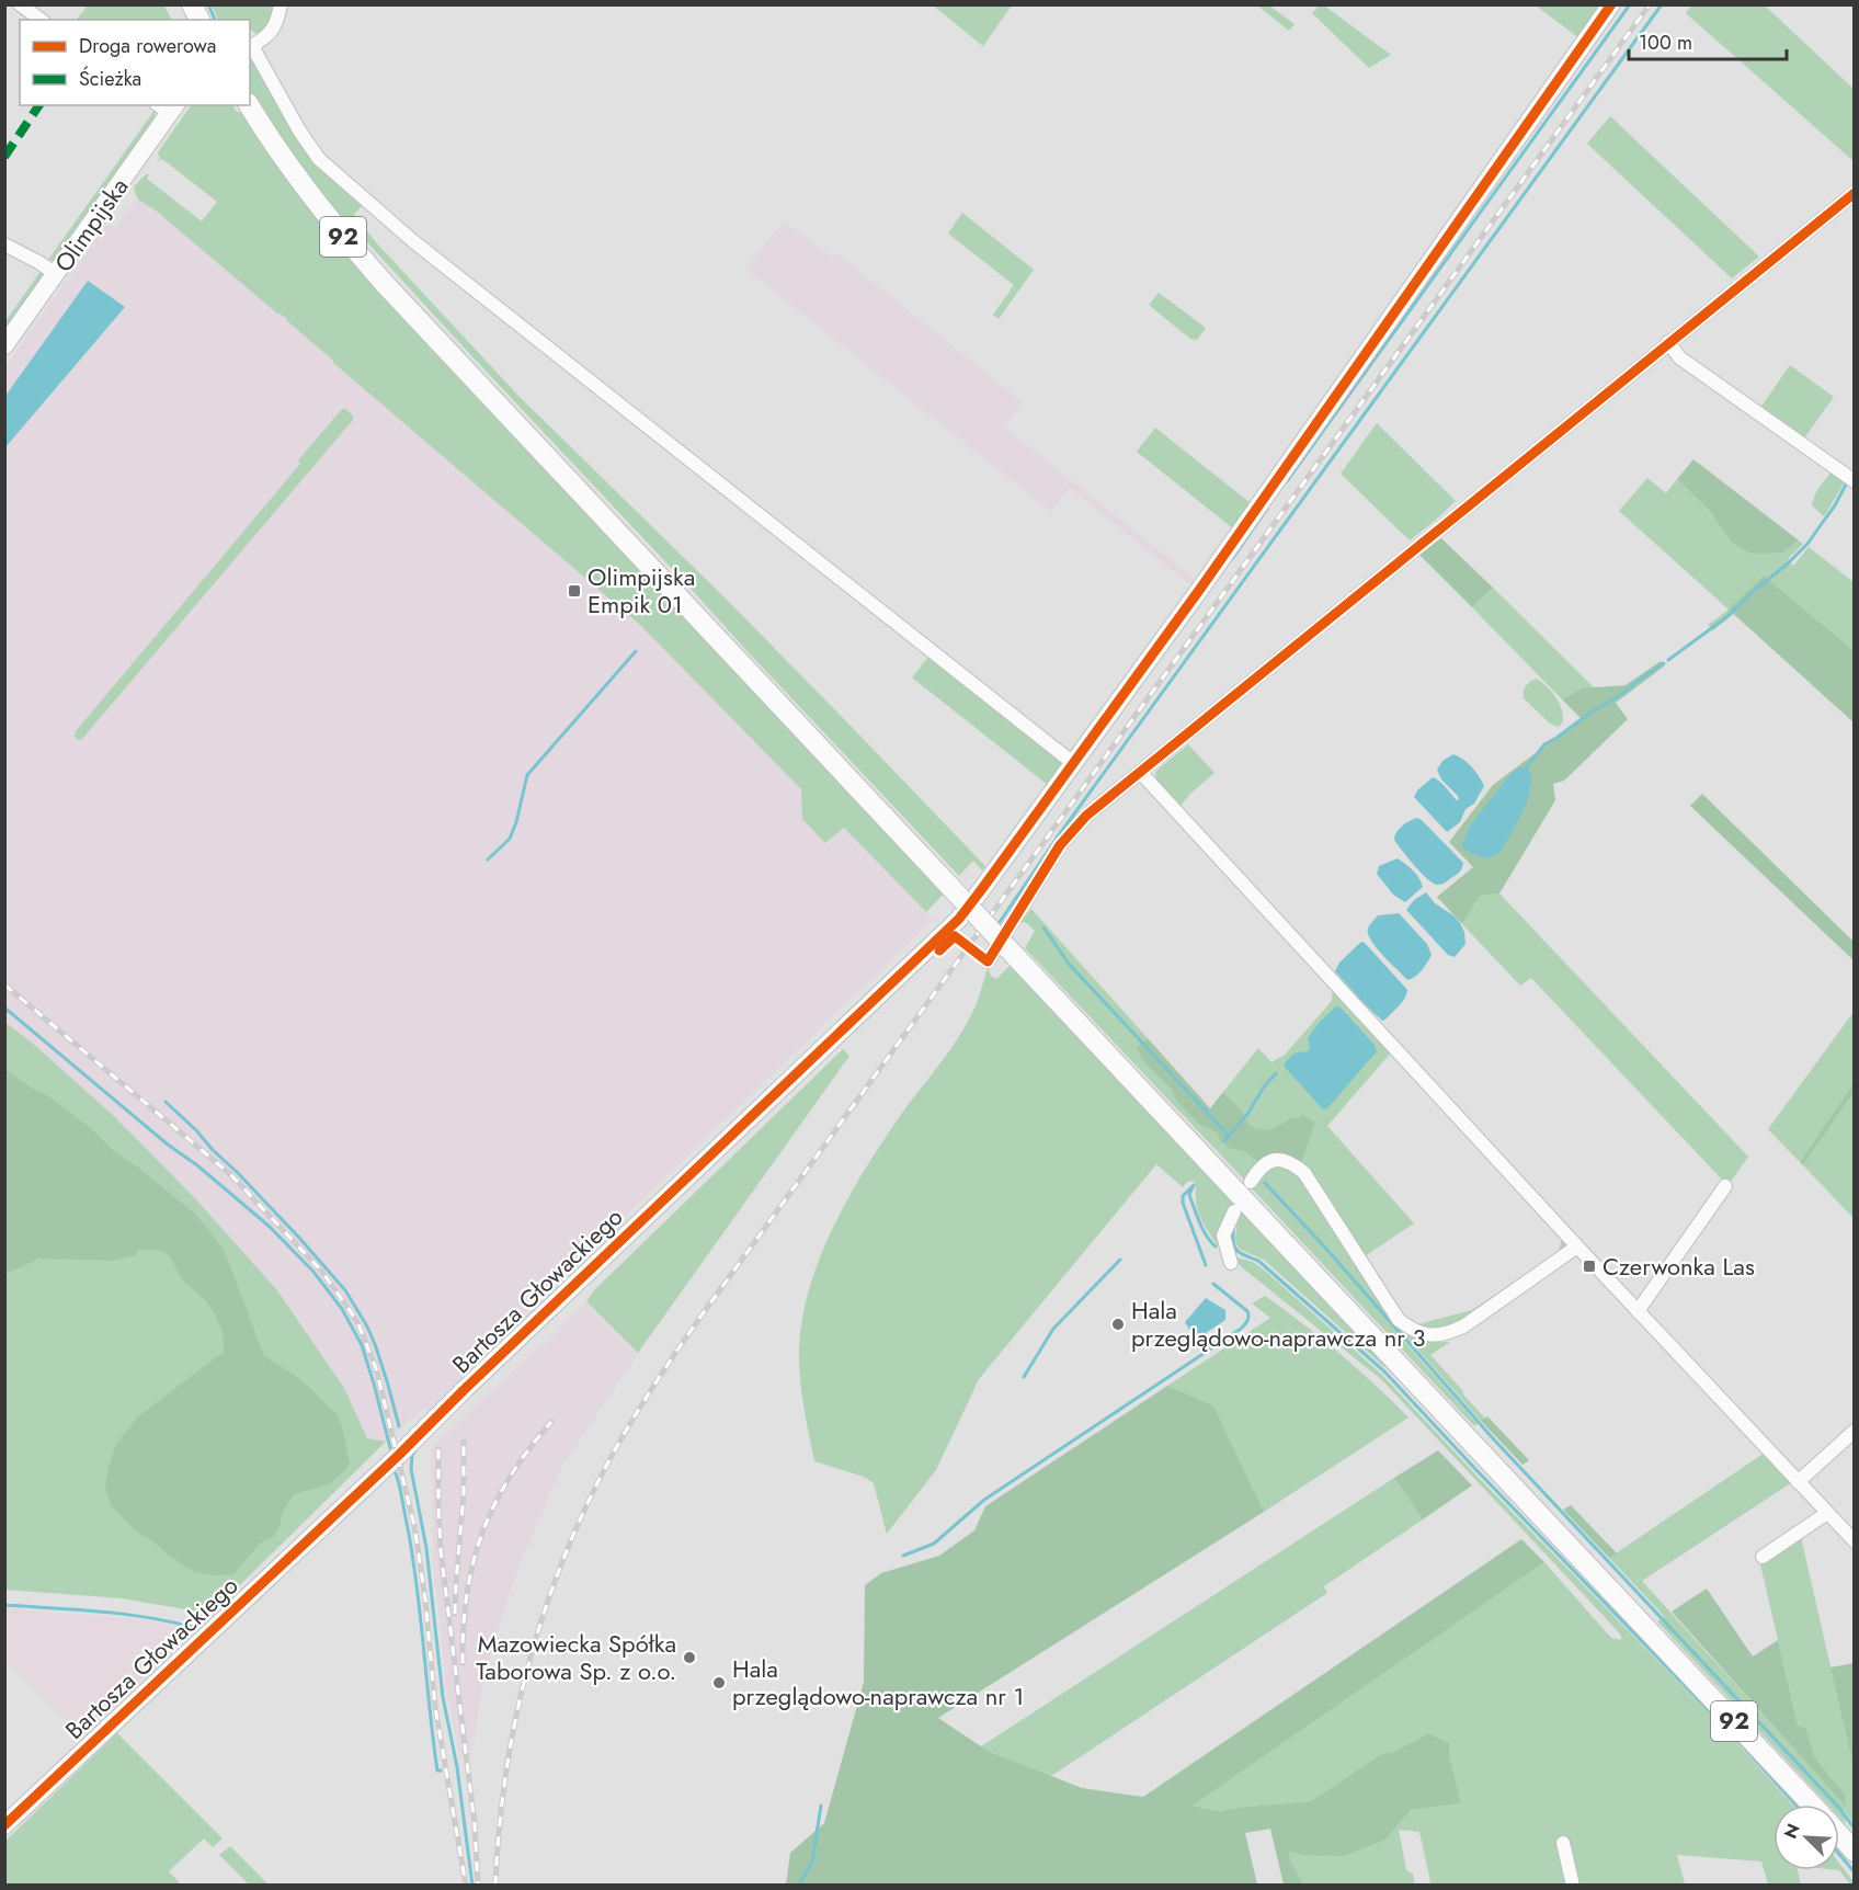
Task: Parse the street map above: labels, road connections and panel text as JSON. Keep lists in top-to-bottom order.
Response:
{
  "streets": {
    "main road": ["92"],
    "street": ["Olimpijska", "Bartosza Głowackiego"]
  },
  "places": {
    "transit": ["Olimpijska Empik 01", "Czerwonka Las"],
    "other": ["Hala przeglądowo-naprawcza nr 3", "Mazowiecka Spółka Taborowa Sp. z o.o.", "Hala przeglądowo-naprawcza nr 1"]
  },
  "legend": ["Droga rowerowa", "Ścieżka"],
  "scale_bar": "100 m",
  "north": "top left"
}
